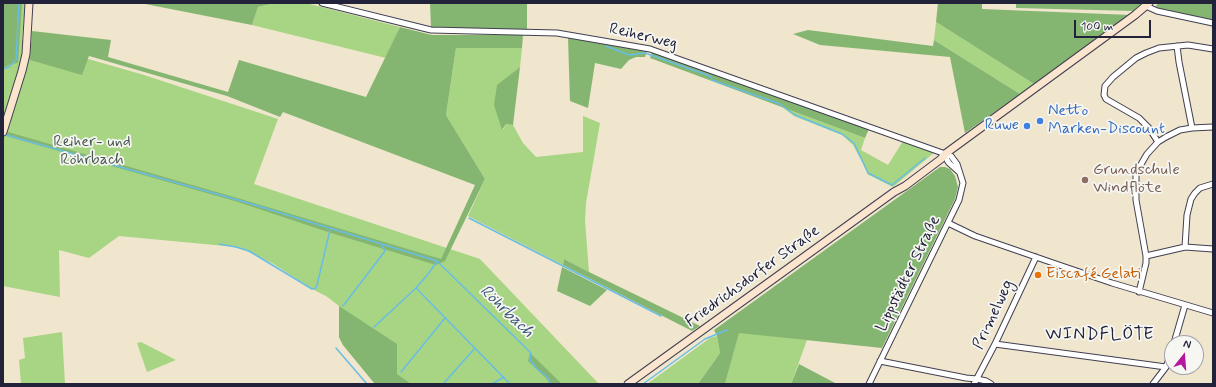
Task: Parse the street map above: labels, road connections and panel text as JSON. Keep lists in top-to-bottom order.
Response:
{
  "streets": {
    "main road": ["Friedrichsdorfer Straße"],
    "street": ["Reiherweg", "Lippstädter Straße", "Primelweg"]
  },
  "crossings": [
    ["Reiherweg", "Lippstädter Straße"],
    ["Reiherweg", "Friedrichsdorfer Straße"],
    ["Lippstädter Straße", "Friedrichsdorfer Straße"]
  ],
  "districts": ["WINDFLÖTE"],
  "water": ["Röhrbach"],
  "parks": ["Reiher- und Röhrbach"],
  "places": [
    "Netto Marken-Discount",
    "Ruwe",
    "Grundschule Windflöte",
    "Eiscafé Gelati"
  ],
  "scale_bar": "100 m",
  "north": "top"
}
